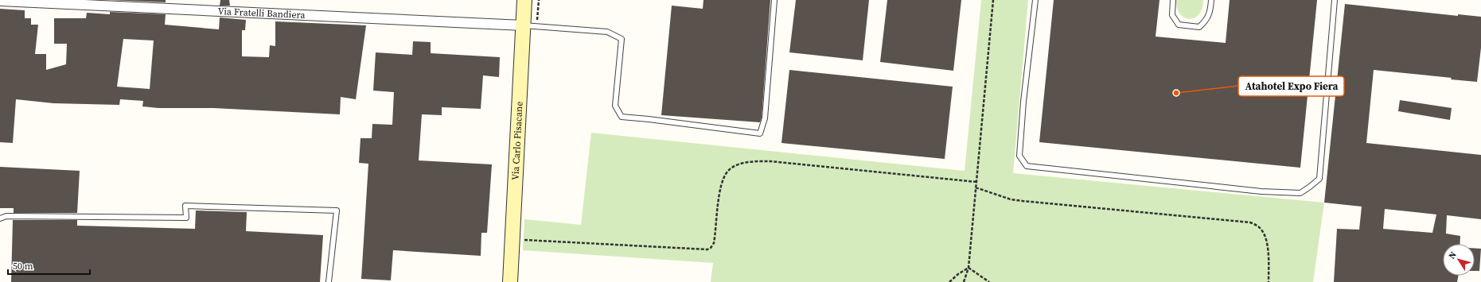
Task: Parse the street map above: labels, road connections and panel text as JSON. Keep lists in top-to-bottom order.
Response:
{
  "streets": {
    "street": ["Via Fratelli Bandiera", "Via Carlo Pisacane"]
  },
  "crossings": [
    ["Via Fratelli Bandiera", "Via Carlo Pisacane"]
  ],
  "places": ["Atahotel Expo Fiera"],
  "scale_bar": "50 m",
  "north": "top left"
}
